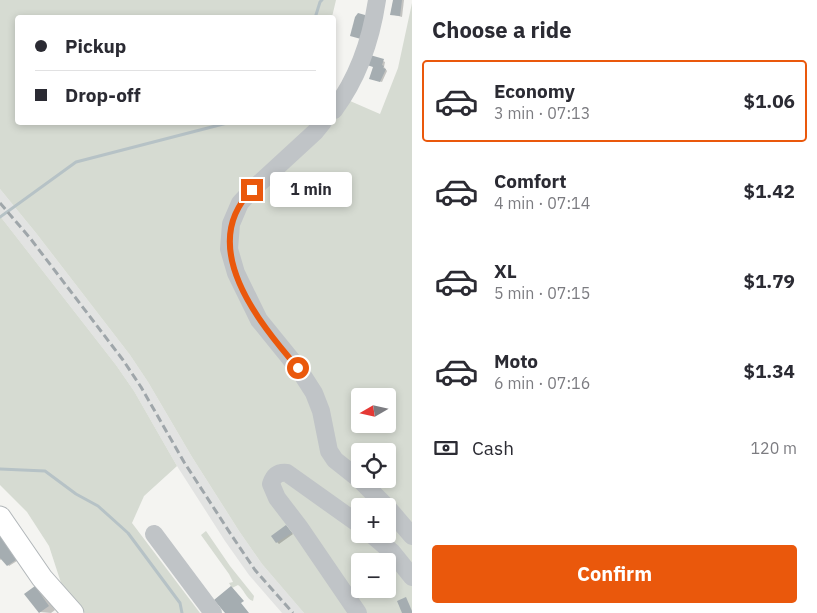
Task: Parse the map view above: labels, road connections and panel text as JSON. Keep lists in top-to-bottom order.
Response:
{
  "north": "left",
  "page": {
    "heading": "Choose a ride",
    "banner": ["Pickup", "Drop-off"],
    "list": [
      {
        "name": "Economy",
        "note": "3 min · 07:13",
        "value": "$1.06"
      },
      {
        "name": "Comfort",
        "note": "4 min · 07:14",
        "value": "$1.42"
      },
      {
        "name": "XL",
        "note": "5 min · 07:15",
        "value": "$1.79"
      },
      {
        "name": "Moto",
        "note": "6 min · 07:16",
        "value": "$1.34"
      }
    ],
    "bubble": "1 min",
    "map_buttons": ["+", "−"],
    "pay": ["Cash", "120 m"],
    "buttons": "Confirm"
  }
}
